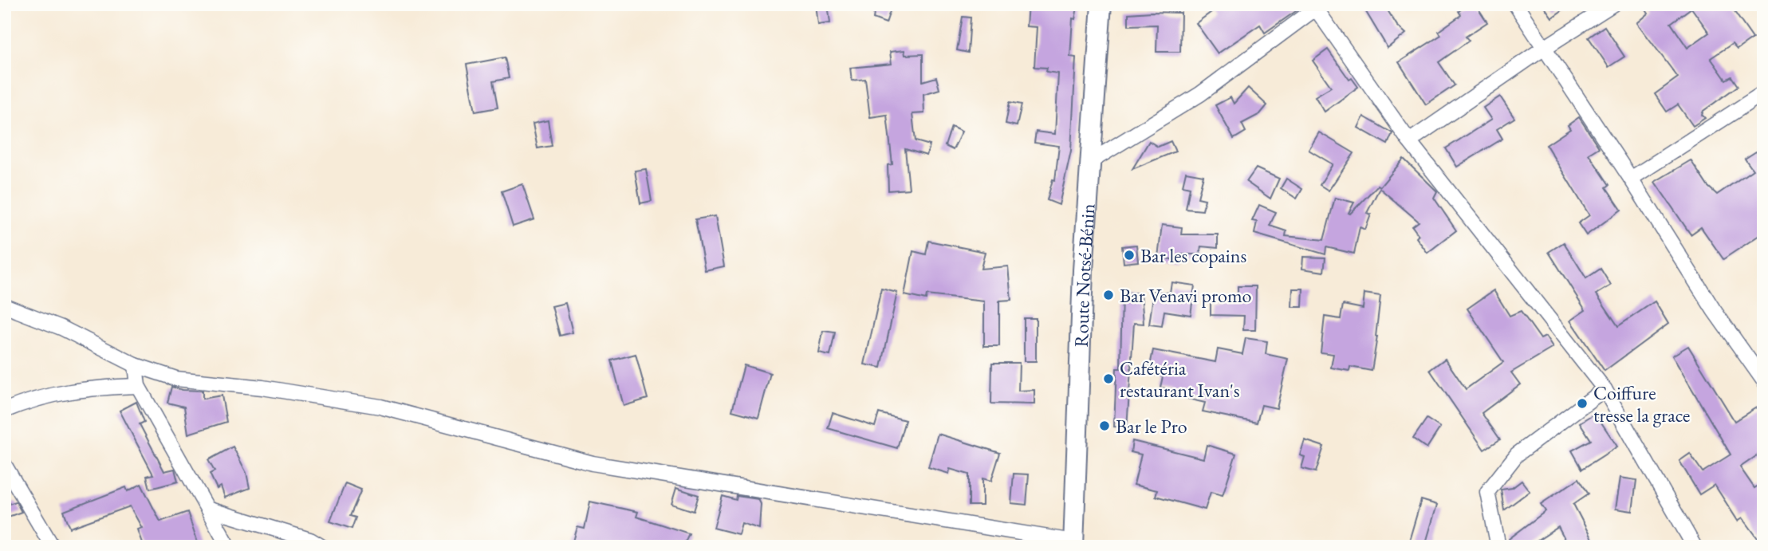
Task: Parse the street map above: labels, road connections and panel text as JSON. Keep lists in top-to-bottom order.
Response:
{
  "streets": {
    "main road": ["Route Notsé-Bénin"]
  },
  "places": [
    "Bar les copains",
    "Bar Venavi promo",
    "Cafétéria restaurant Ivan's",
    "Coiffure tresse la grace",
    "Bar le Pro"
  ]
}
